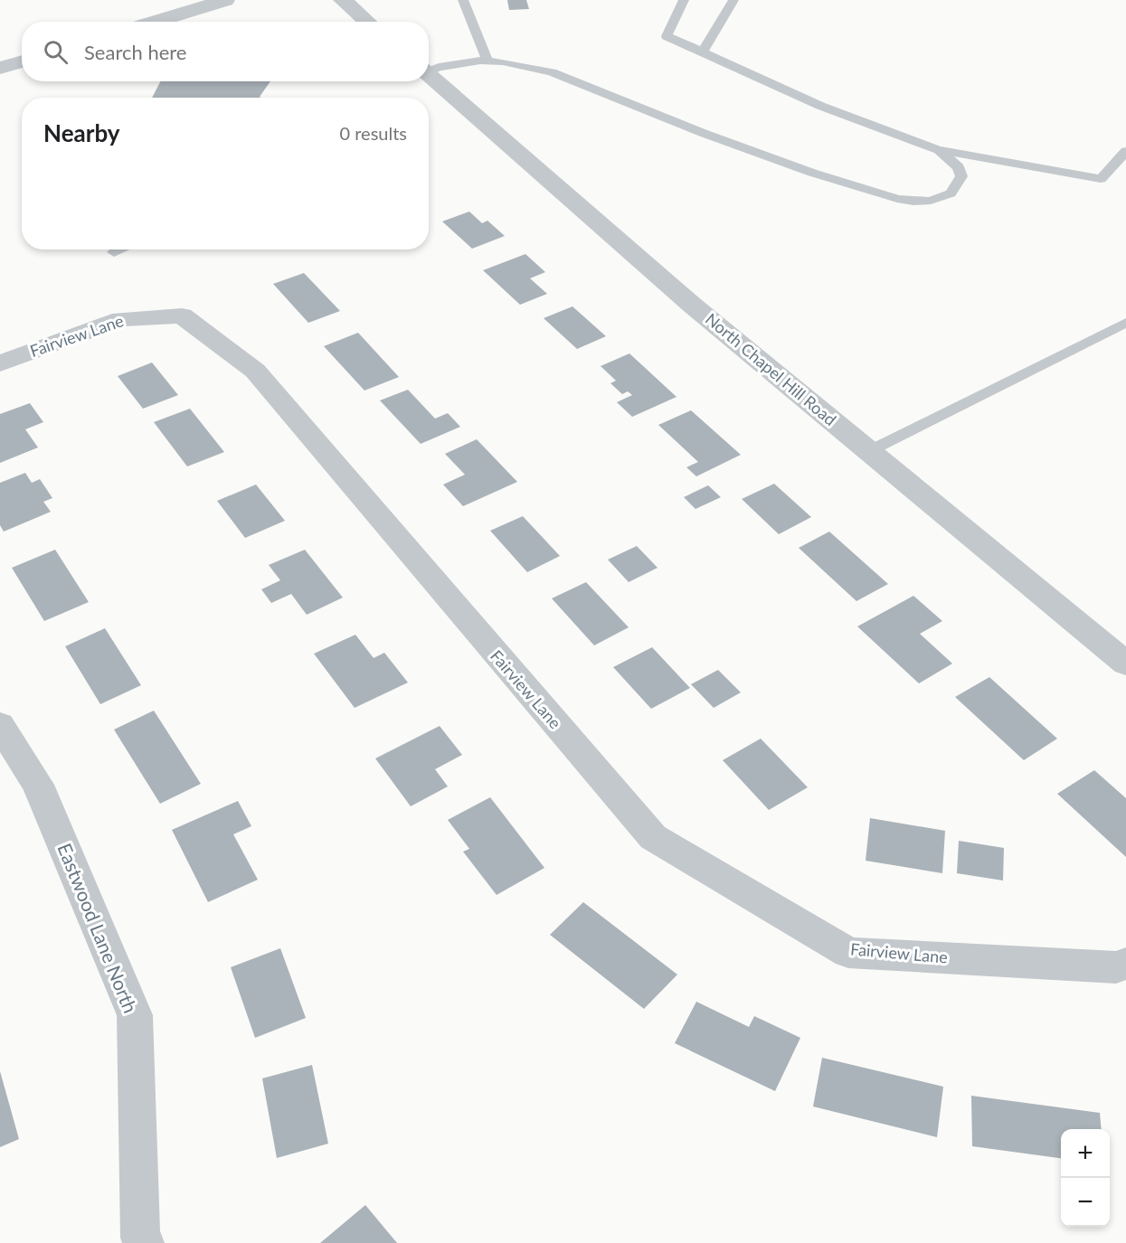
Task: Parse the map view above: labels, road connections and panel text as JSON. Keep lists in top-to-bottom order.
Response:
{
  "streets": {
    "street": ["Fairview Lane", "North Chapel Hill Road", "Eastwood Lane North"]
  },
  "page": {
    "search": "Search here",
    "heading": ["Nearby", "0 results"],
    "map_buttons": ["+", "−"]
  }
}
